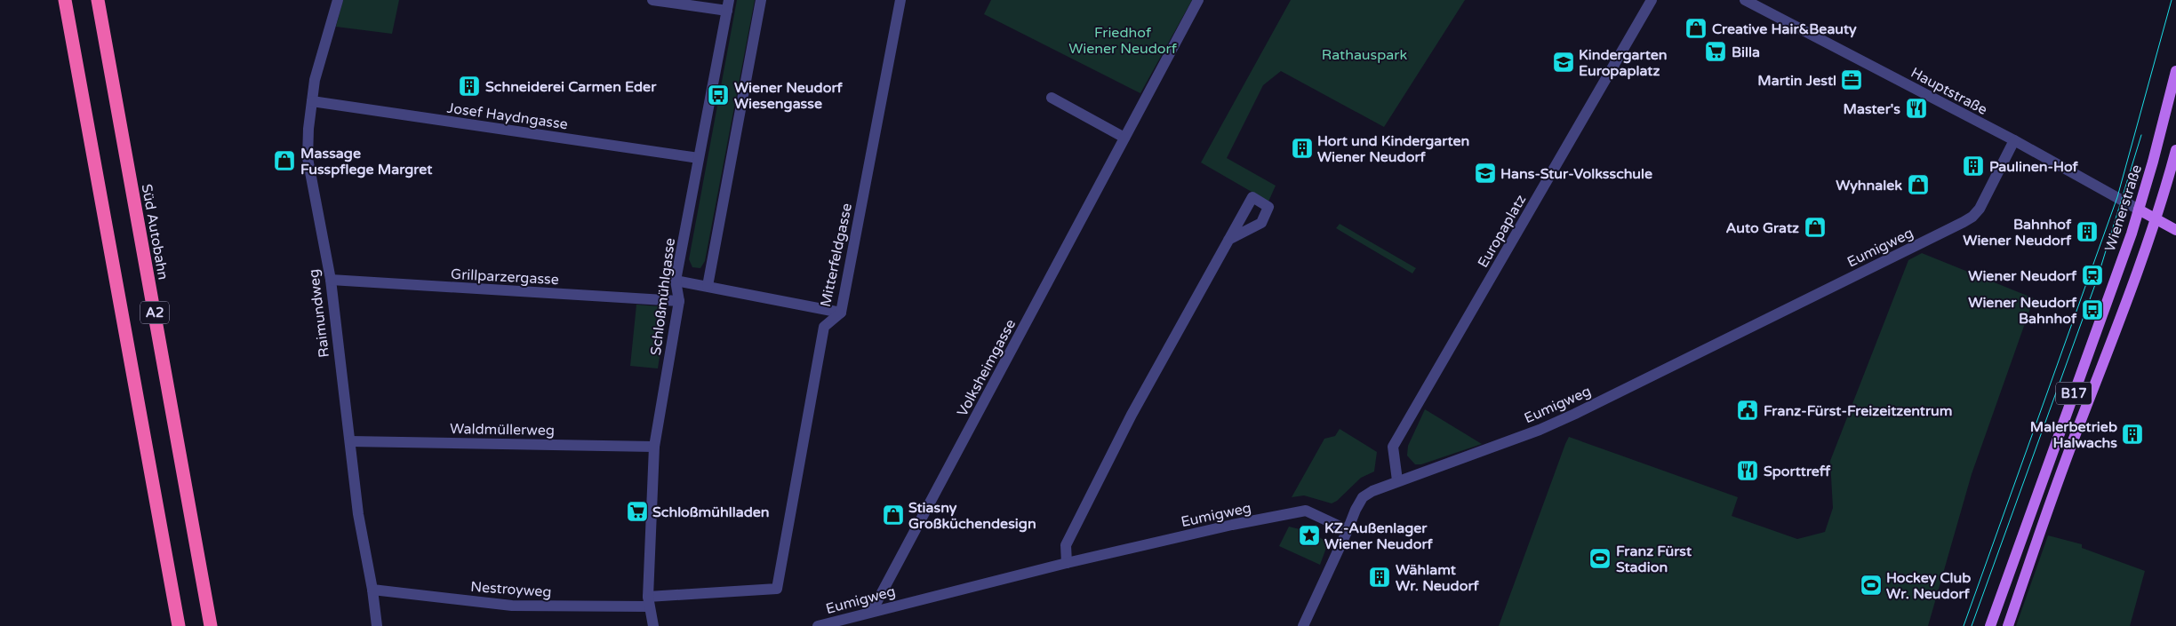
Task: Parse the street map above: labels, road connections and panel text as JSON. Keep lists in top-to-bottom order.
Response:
{
  "streets": {
    "highway": ["Süd Autobahn", "A2"],
    "main road": ["Wienerstraße", "B17"],
    "street": [
      "Hauptstraße",
      "Josef Haydngasse",
      "Europaplatz",
      "Eumigweg",
      "Mitterfeldgasse",
      "Grillparzergasse",
      "Schloßmühlgasse",
      "Raimundweg",
      "Volksheimgasse",
      "Waldmüllerweg",
      "Nestroyweg"
    ]
  },
  "crossings": [
    ["Hauptstraße", "Wienerstraße"],
    ["Hauptstraße", "Eumigweg"],
    ["Josef Haydngasse", "Schloßmühlgasse"],
    ["Josef Haydngasse", "Raimundweg"],
    ["Europaplatz", "Eumigweg"],
    ["Eumigweg", "Volksheimgasse"],
    ["Mitterfeldgasse", "Nestroyweg"],
    ["Grillparzergasse", "Schloßmühlgasse"],
    ["Grillparzergasse", "Raimundweg"],
    ["Schloßmühlgasse", "Waldmüllerweg"],
    ["Schloßmühlgasse", "Nestroyweg"],
    ["Raimundweg", "Waldmüllerweg"],
    ["Raimundweg", "Nestroyweg"]
  ],
  "parks": ["Friedhof Wiener Neudorf", "Rathauspark"],
  "places": {
    "shop": [
      "Creative Hair&Beauty",
      "Massage Fusspflege Margret",
      "Wyhnalek",
      "Auto Gratz",
      "Stiasny Großküchendesign"
    ],
    "supermarket": ["Billa", "Schloßmühlladen"],
    "school or university": ["Kindergarten Europaplatz", "Hans-Stur-Volksschule"],
    "office": ["Martin Jestl"],
    "building": [
      "Schneiderei Carmen Eder",
      "Hort und Kindergarten Wiener Neudorf",
      "Paulinen-Hof",
      "Bahnhof Wiener Neudorf",
      "Malerbetrieb Halwachs",
      "Wählamt Wr. Neudorf"
    ],
    "bus stop": ["Wiener Neudorf Wiesengasse", "Wiener Neudorf Bahnhof"],
    "restaurant": ["Master's", "Sporttreff"],
    "station": ["Wiener Neudorf"],
    "public building": ["Franz-Fürst-Freizeitzentrum"],
    "place": ["KZ-Außenlager Wiener Neudorf"],
    "sports": ["Franz Fürst Stadion", "Hockey Club Wr. Neudorf"]
  }
}
